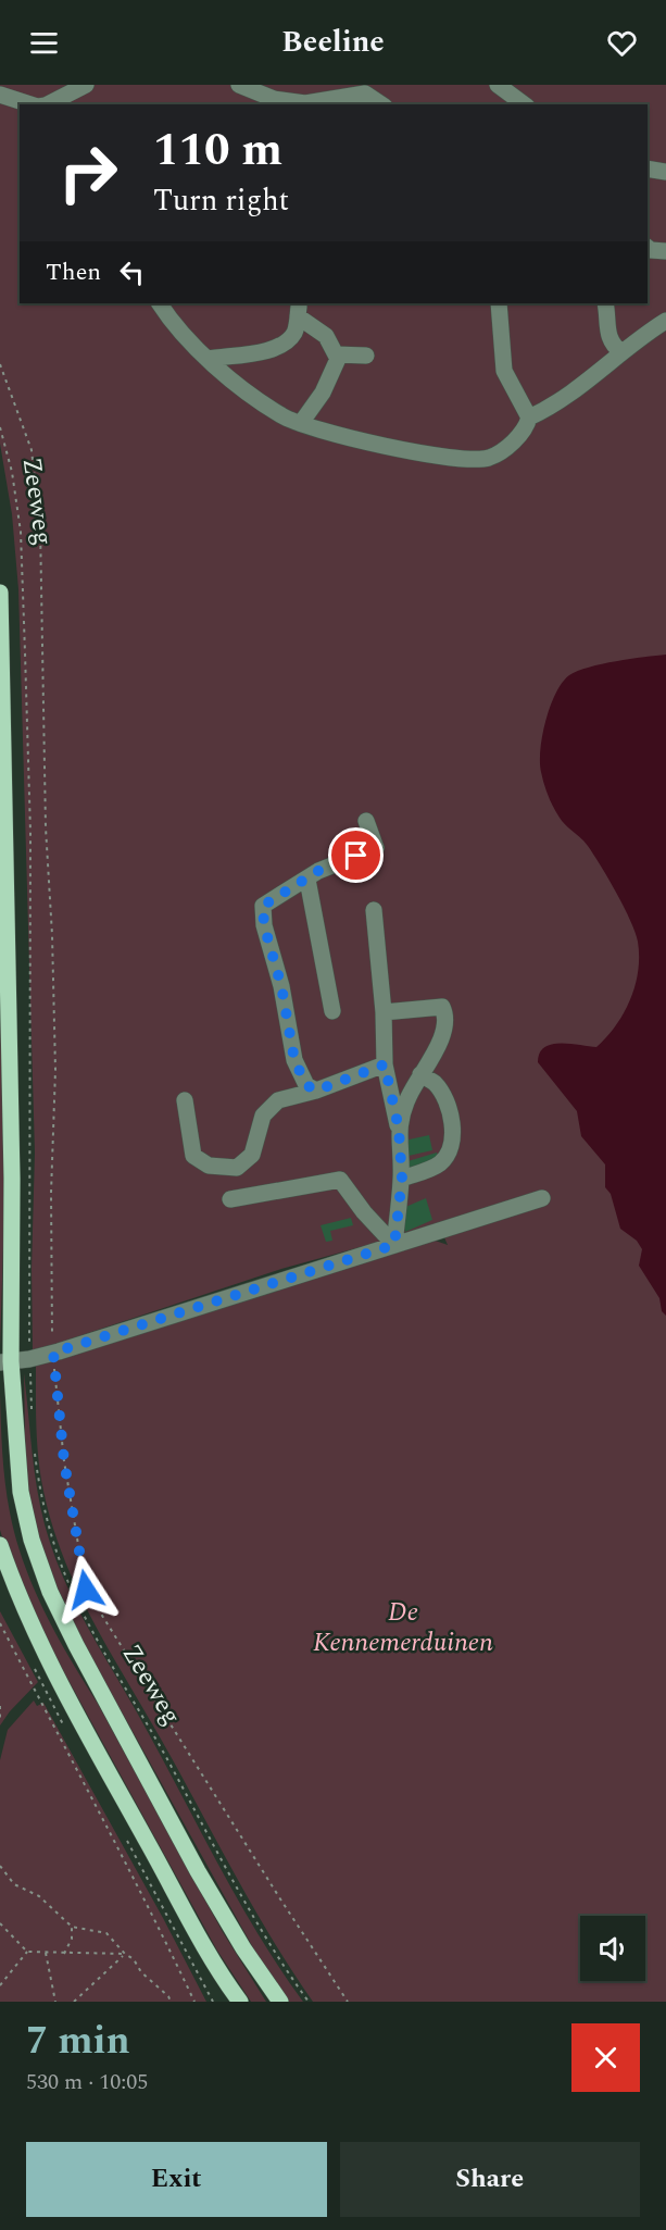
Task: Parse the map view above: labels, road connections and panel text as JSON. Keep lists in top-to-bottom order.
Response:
{
  "streets": {
    "main road": ["Zeeweg"]
  },
  "parks": ["De Kennemerduinen"],
  "page": {
    "header": "Beeline",
    "turn": ["110 m", "Turn right"],
    "then": "Then",
    "heading": ["7 min", "530 m · 10:05"],
    "buttons": ["Exit", "Share"]
  }
}
